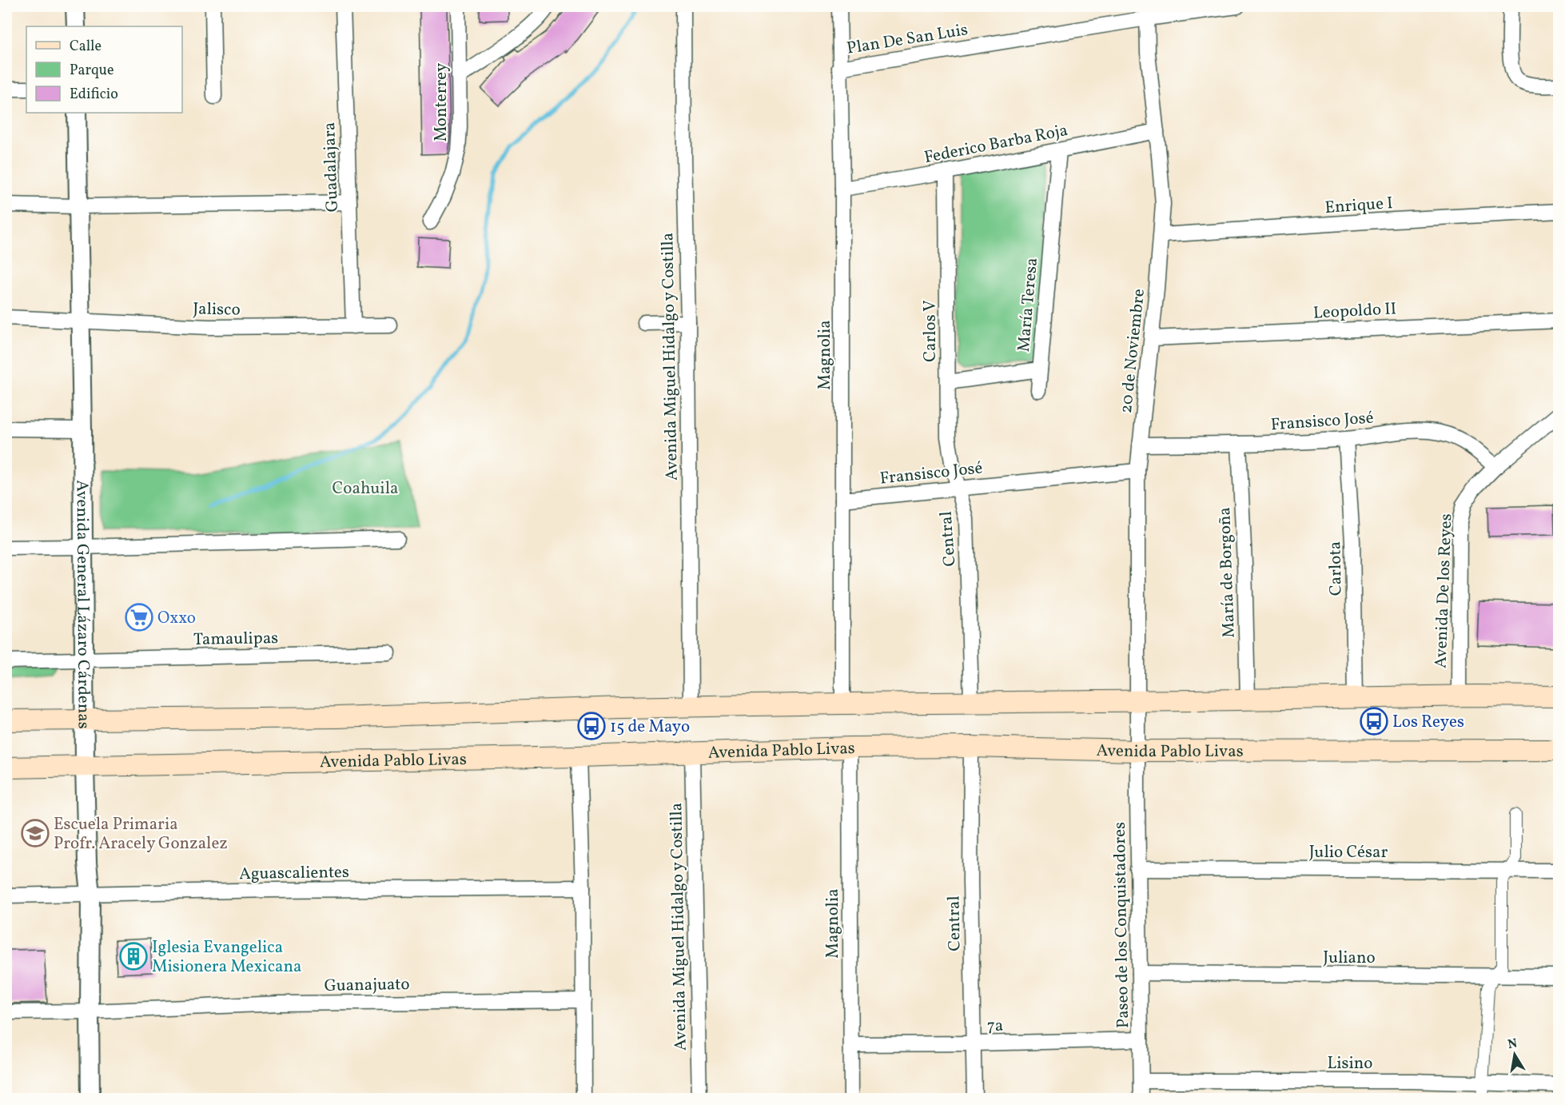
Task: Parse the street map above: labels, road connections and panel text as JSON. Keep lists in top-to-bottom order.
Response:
{
  "streets": {
    "main road": ["Avenida Pablo Livas"],
    "street": [
      "Plan De San Luis",
      "Monterrey",
      "Federico Barba Roja",
      "Guadalajara",
      "Enrique I",
      "María Teresa",
      "Jalisco",
      "Leopoldo II",
      "Carlos V",
      "20 de Noviembre",
      "Magnolia",
      "Avenida Miguel Hidalgo y Costilla",
      "Fransisco José",
      "Central",
      "Carlota",
      "María de Borgoña",
      "Avenida De los Reyes",
      "Avenida General Lázaro Cárdenas",
      "Tamaulipas",
      "Julio César",
      "Aguascalientes",
      "Paseo de los Conquistadores",
      "Juliano",
      "Guanajuato",
      "7a",
      "Lisino"
    ]
  },
  "crossings": [
    ["Plan De San Luis", "20 de Noviembre"],
    ["Plan De San Luis", "Magnolia"],
    ["Federico Barba Roja", "María Teresa"],
    ["Federico Barba Roja", "Carlos V"],
    ["Federico Barba Roja", "20 de Noviembre"],
    ["Federico Barba Roja", "Magnolia"],
    ["Guadalajara", "Jalisco"],
    ["Enrique I", "20 de Noviembre"],
    ["María Teresa", "Carlos V"],
    ["Jalisco", "Avenida General Lázaro Cárdenas"],
    ["Leopoldo II", "20 de Noviembre"],
    ["Carlos V", "Fransisco José"],
    ["Carlos V", "Central"],
    ["20 de Noviembre", "Fransisco José"],
    ["20 de Noviembre", "Paseo de los Conquistadores"],
    ["Magnolia", "Fransisco José"],
    ["Magnolia", "Avenida Pablo Livas"],
    ["Magnolia", "7a"],
    ["Avenida Miguel Hidalgo y Costilla", "Avenida Pablo Livas"],
    ["Fransisco José", "Central"],
    ["Fransisco José", "Carlota"],
    ["Fransisco José", "María de Borgoña"],
    ["Fransisco José", "Avenida De los Reyes"],
    ["Central", "Avenida Pablo Livas"],
    ["Central", "7a"],
    ["Avenida General Lázaro Cárdenas", "Tamaulipas"],
    ["Avenida General Lázaro Cárdenas", "Avenida Pablo Livas"],
    ["Avenida General Lázaro Cárdenas", "Aguascalientes"],
    ["Avenida General Lázaro Cárdenas", "Guanajuato"],
    ["Avenida Pablo Livas", "Paseo de los Conquistadores"],
    ["Julio César", "Paseo de los Conquistadores"],
    ["Paseo de los Conquistadores", "Juliano"],
    ["Paseo de los Conquistadores", "7a"],
    ["Paseo de los Conquistadores", "Lisino"]
  ],
  "parks": ["Coahuila"],
  "places": {
    "supermarket": ["Oxxo"],
    "bus stop": ["Los Reyes", "15 de Mayo"],
    "school or university": ["Escuela Primaria Profr. Aracely Gonzalez"],
    "building": ["Iglesia Evangelica Misionera Mexicana"]
  },
  "legend": ["Calle", "Parque", "Edificio"],
  "north": "top"
}
